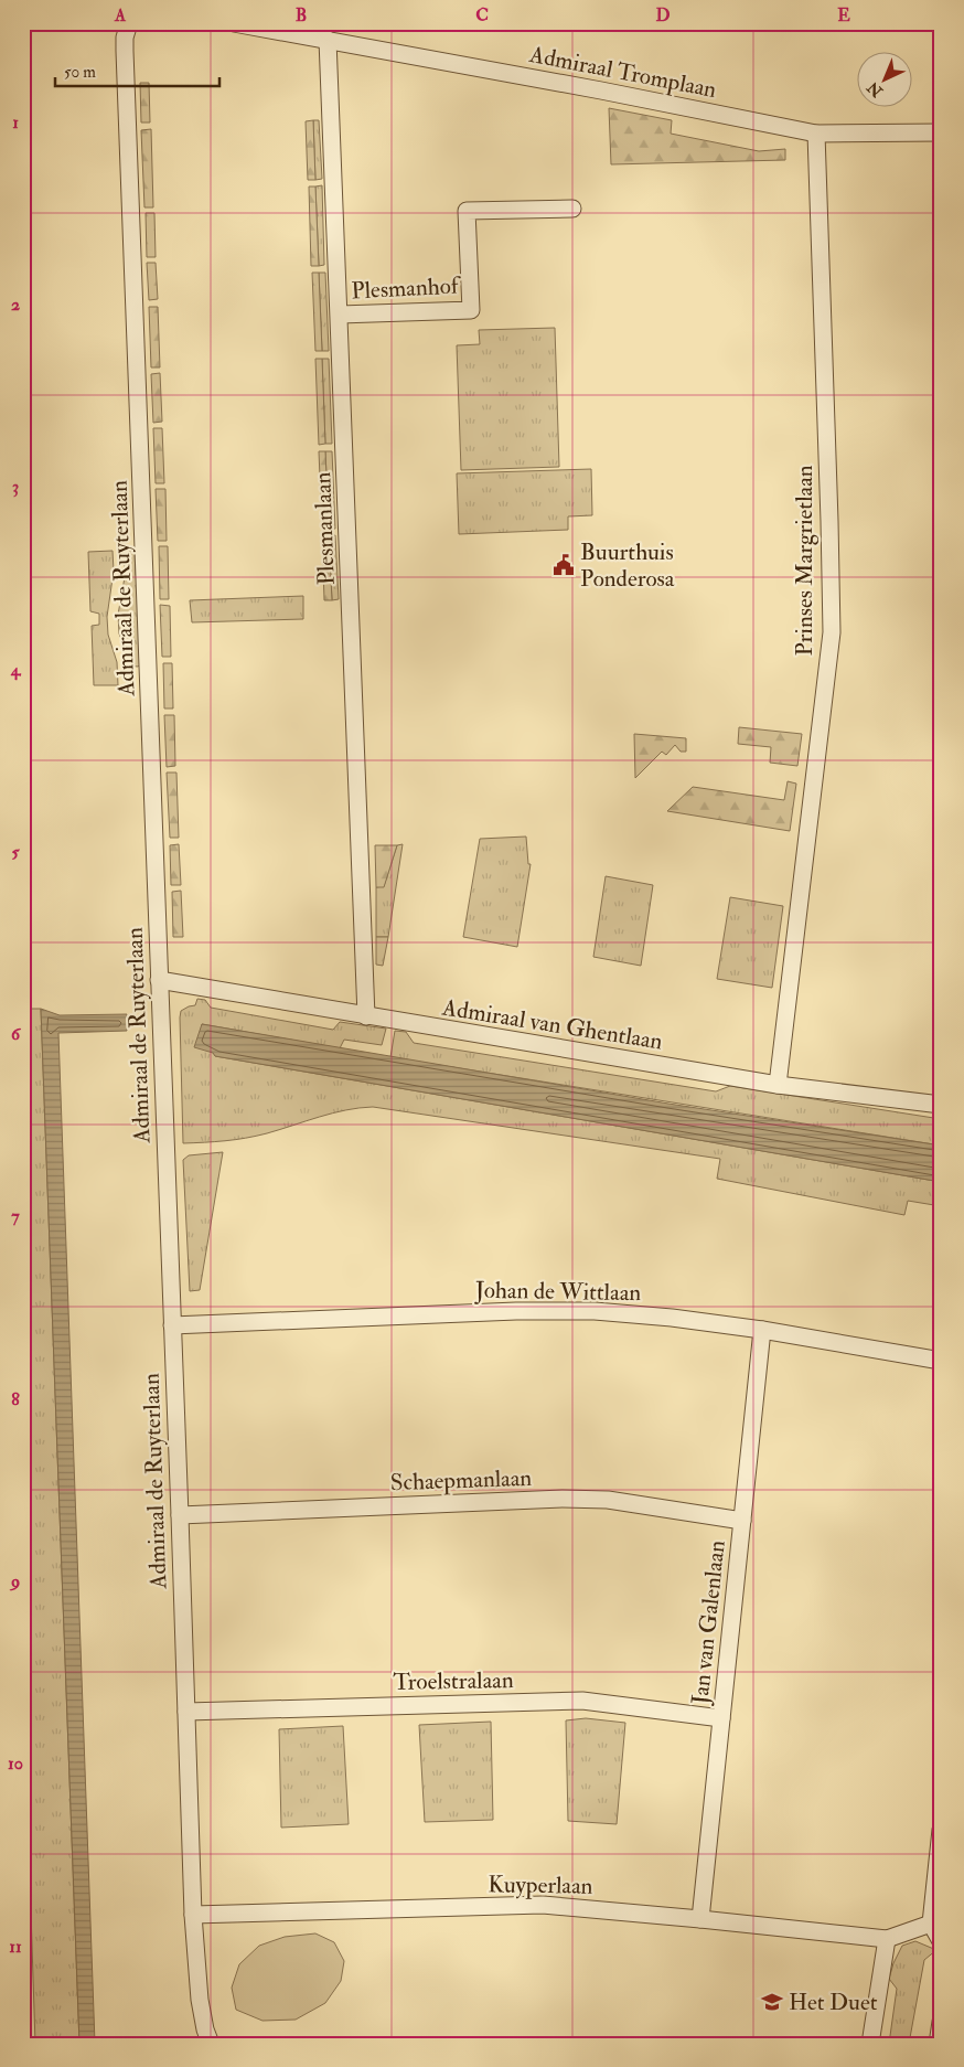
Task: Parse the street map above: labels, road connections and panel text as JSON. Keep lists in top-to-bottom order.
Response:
{
  "streets": {
    "street": [
      "Admiraal Tromplaan",
      "Plesmanhof",
      "Plesmanlaan",
      "Prinses Margrietlaan",
      "Admiraal de Ruyterlaan",
      "Admiraal van Ghentlaan",
      "Johan de Wittlaan",
      "Schaepmanlaan",
      "Jan van Galenlaan",
      "Troelstralaan",
      "Kuyperlaan"
    ]
  },
  "crossings": [
    ["Admiraal Tromplaan", "Plesmanlaan"],
    ["Admiraal Tromplaan", "Prinses Margrietlaan"],
    ["Plesmanhof", "Plesmanlaan"],
    ["Plesmanlaan", "Admiraal van Ghentlaan"],
    ["Prinses Margrietlaan", "Admiraal van Ghentlaan"],
    ["Admiraal de Ruyterlaan", "Admiraal van Ghentlaan"],
    ["Admiraal de Ruyterlaan", "Johan de Wittlaan"],
    ["Admiraal de Ruyterlaan", "Schaepmanlaan"],
    ["Admiraal de Ruyterlaan", "Troelstralaan"],
    ["Admiraal de Ruyterlaan", "Kuyperlaan"],
    ["Johan de Wittlaan", "Jan van Galenlaan"],
    ["Schaepmanlaan", "Jan van Galenlaan"],
    ["Jan van Galenlaan", "Troelstralaan"],
    ["Jan van Galenlaan", "Kuyperlaan"]
  ],
  "places": {
    "public building": ["Buurthuis Ponderosa"],
    "school or university": ["Het Duet"]
  },
  "scale_bar": "50 m",
  "north": "bottom left",
  "grid": {
    "columns": [
      "A",
      "B",
      "C",
      "D",
      "E"
    ],
    "rows": [
      "1",
      "2",
      "3",
      "4",
      "5",
      "6",
      "7",
      "8",
      "9",
      "10",
      "11"
    ]
  }
}
